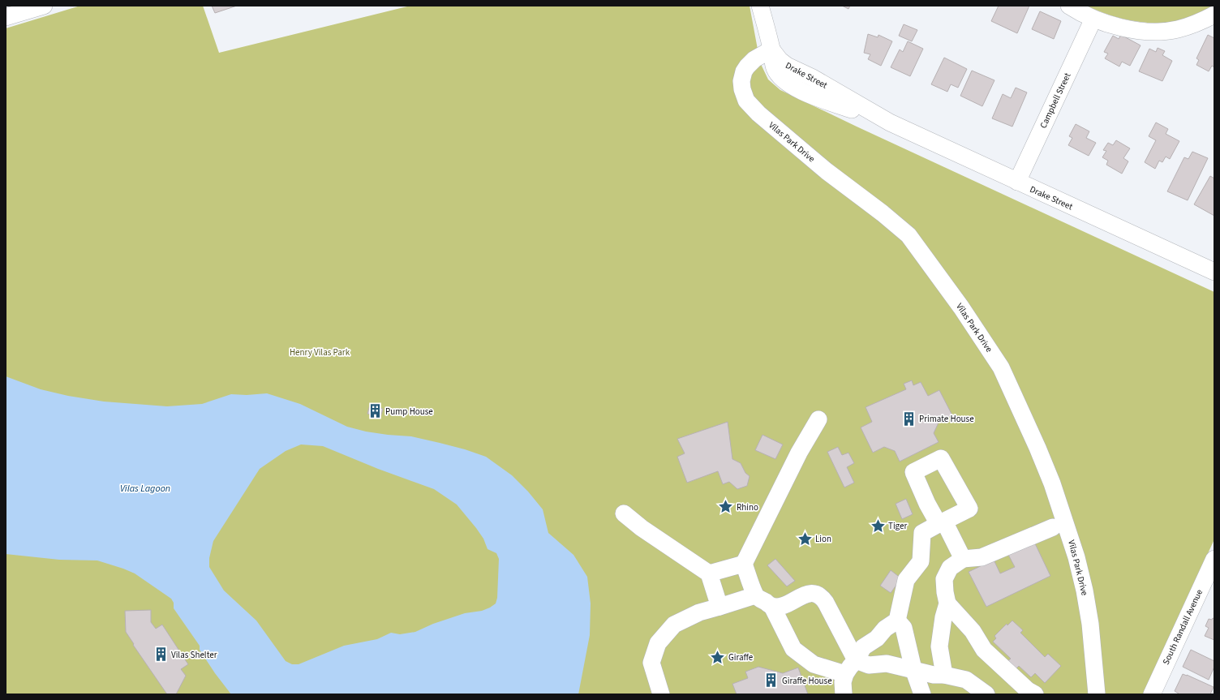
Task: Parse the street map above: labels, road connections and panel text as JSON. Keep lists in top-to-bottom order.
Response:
{
  "streets": {
    "street": [
      "Drake Street",
      "Campbell Street",
      "Vilas Park Drive",
      "South Randall Avenue"
    ]
  },
  "crossings": [
    ["Drake Street", "Campbell Street"],
    ["Drake Street", "Vilas Park Drive"]
  ],
  "water": ["Vilas Lagoon"],
  "parks": ["Henry Vilas Park"],
  "places": {
    "building": [
      "Pump House",
      "Primate House",
      "Vilas Shelter",
      "Giraffe House"
    ],
    "place": [
      "Rhino",
      "Tiger",
      "Lion",
      "Giraffe"
    ]
  }
}
